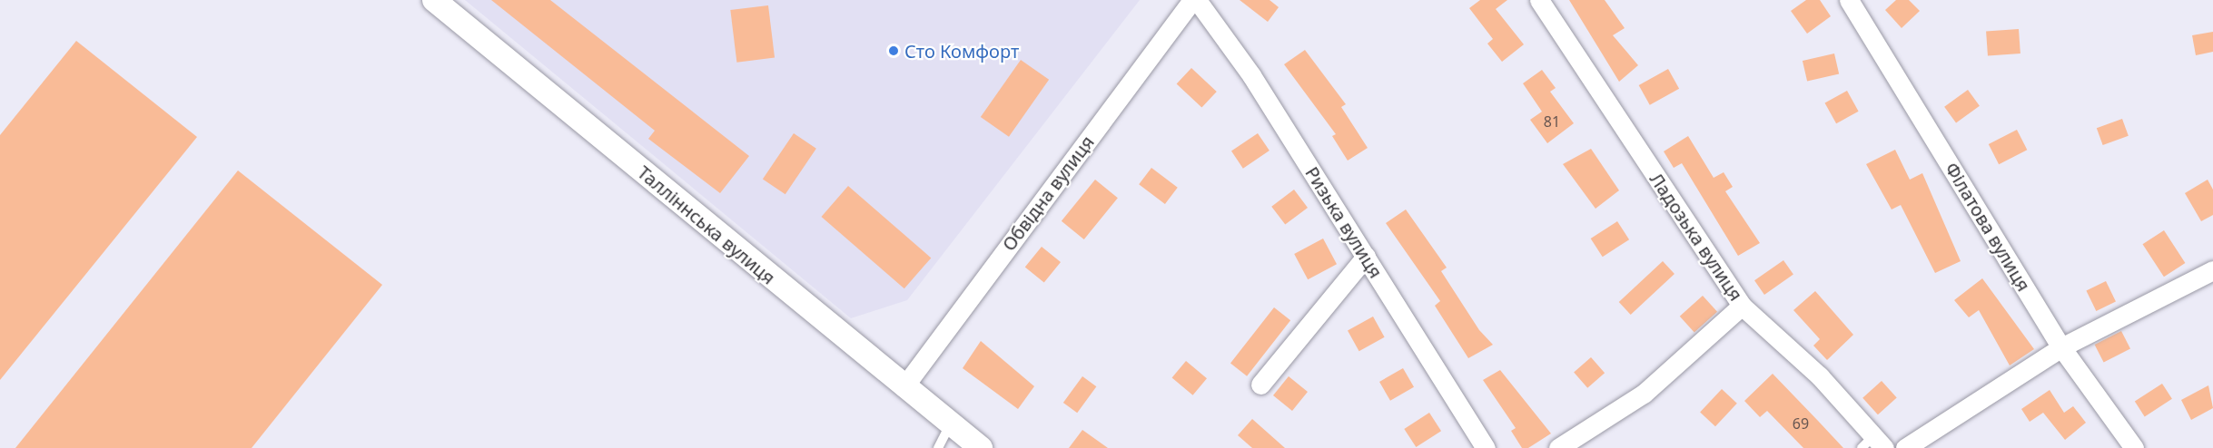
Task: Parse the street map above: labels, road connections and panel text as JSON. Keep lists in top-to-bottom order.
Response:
{
  "streets": {
    "street": [
      "Обвідна вулиця",
      "Ризька вулиця",
      "Талліннська вулиця",
      "Філатова вулиця",
      "Ладозька вулиця"
    ]
  },
  "crossings": [
    ["Обвідна вулиця", "Ризька вулиця"],
    ["Обвідна вулиця", "Талліннська вулиця"]
  ],
  "places": ["Сто Комфорт"],
  "house_numbers": ["81", "69"]
}
